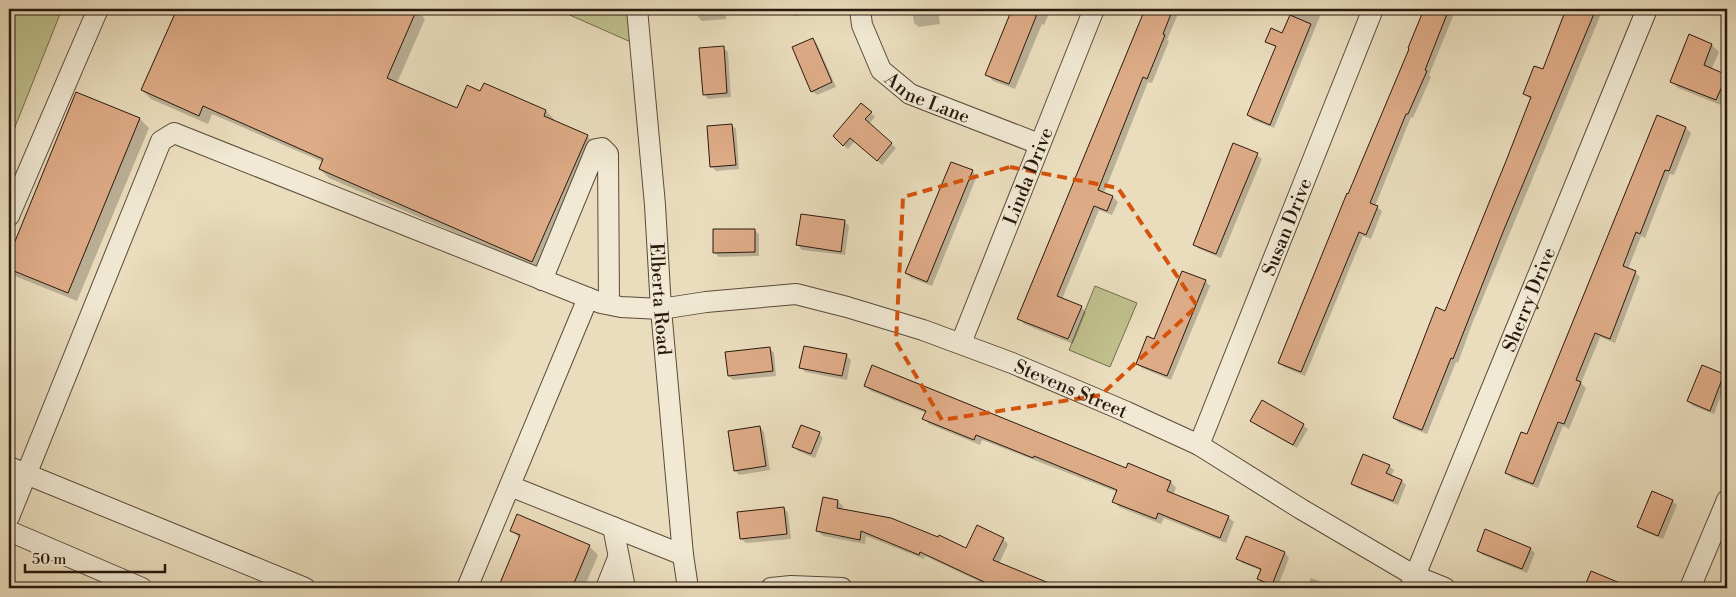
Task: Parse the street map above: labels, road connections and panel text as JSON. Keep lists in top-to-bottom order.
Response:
{
  "streets": {
    "street": [
      "Anne Lane",
      "Linda Drive",
      "Susan Drive",
      "Elberta Road",
      "Sherry Drive",
      "Stevens Street"
    ]
  },
  "crossings": [
    ["Anne Lane", "Linda Drive"],
    ["Linda Drive", "Stevens Street"],
    ["Susan Drive", "Stevens Street"],
    ["Elberta Road", "Stevens Street"],
    ["Sherry Drive", "Stevens Street"]
  ],
  "scale_bar": "50 m"
}
